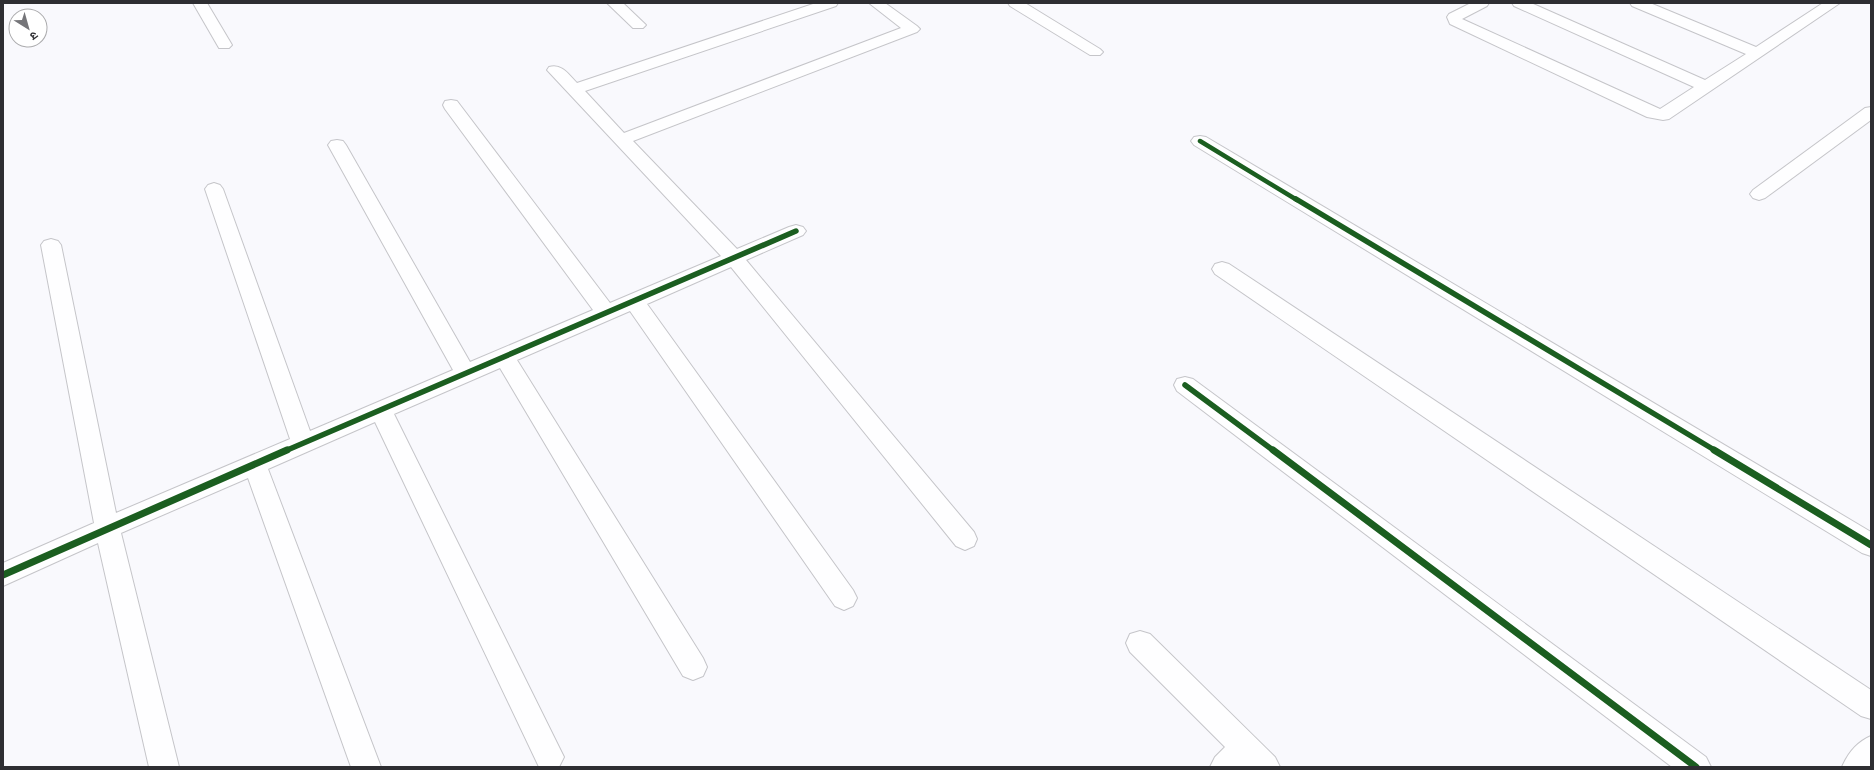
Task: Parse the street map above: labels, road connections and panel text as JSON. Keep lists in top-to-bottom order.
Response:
{
  "north": "bottom right"
}
